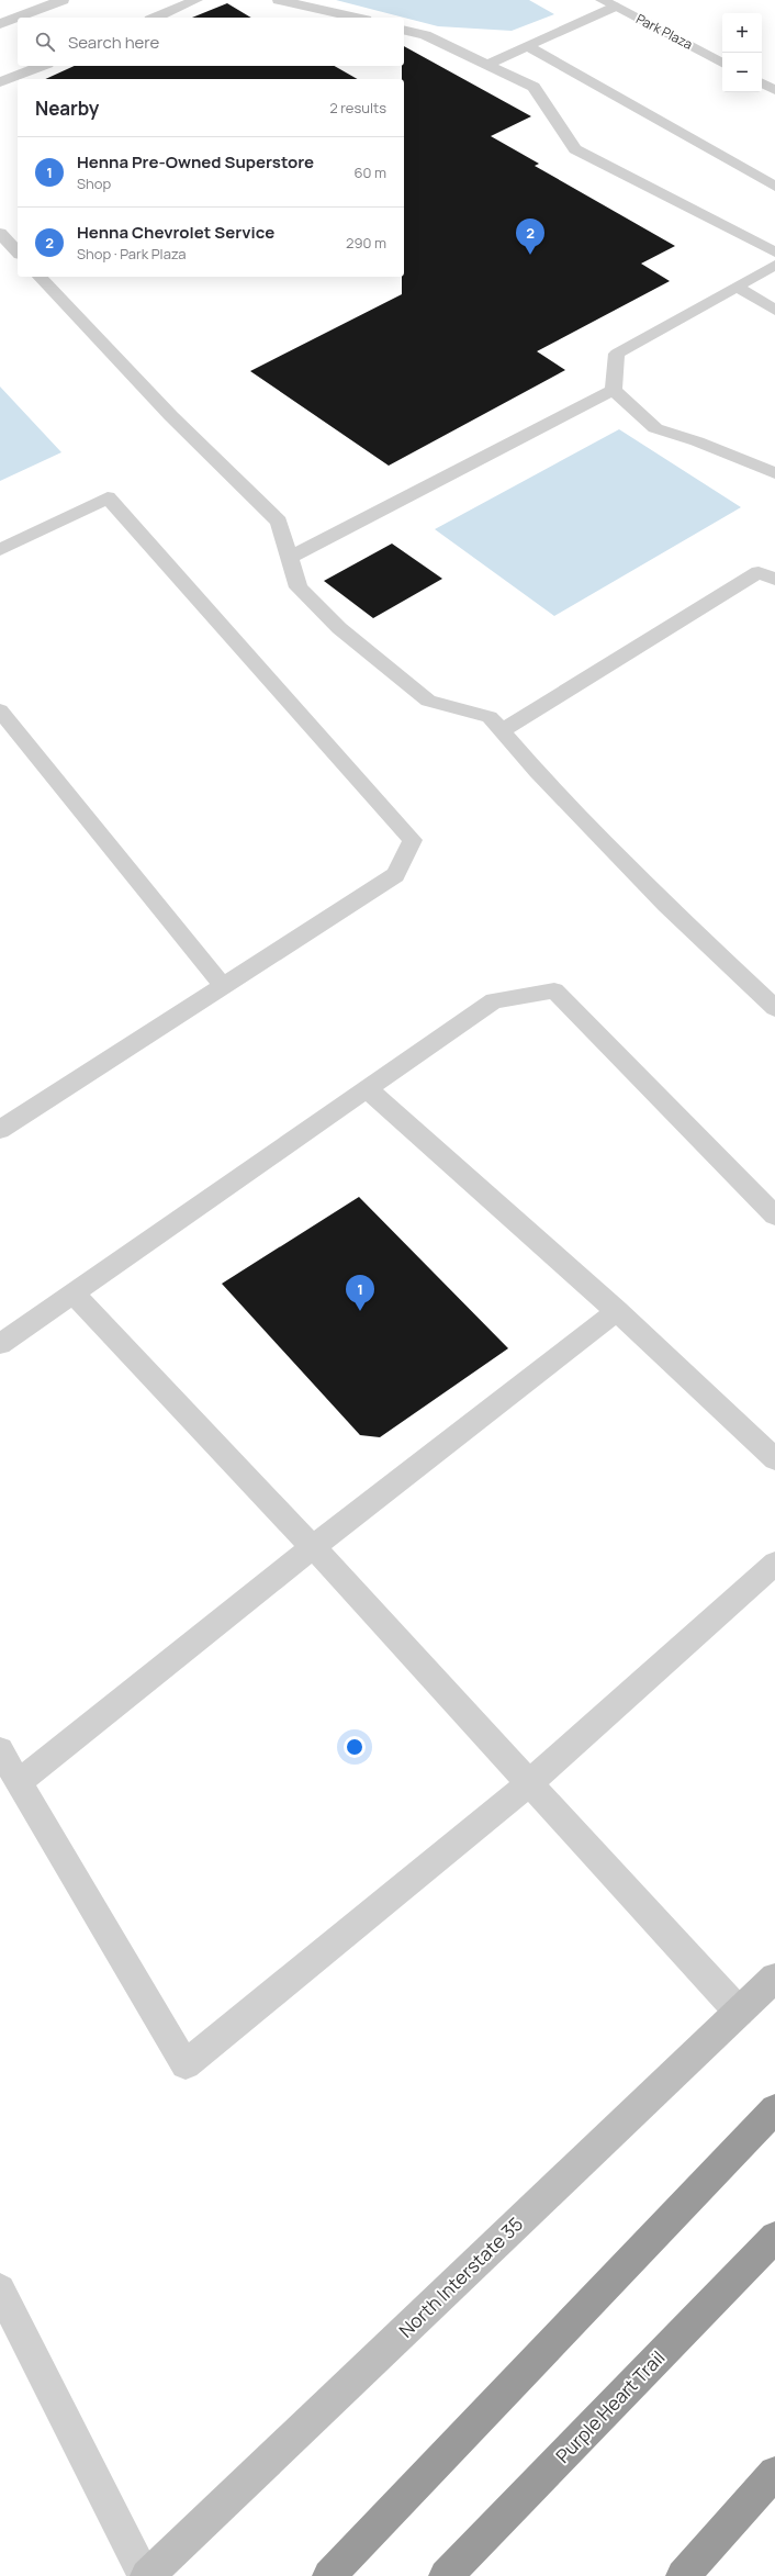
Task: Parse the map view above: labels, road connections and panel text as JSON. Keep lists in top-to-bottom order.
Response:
{
  "streets": {
    "highway": ["Purple Heart Trail"],
    "main road": ["North Interstate 35"],
    "street": ["Park Plaza"]
  },
  "page": {
    "map_buttons": ["+", "−"],
    "search": "Search here",
    "heading": ["Nearby", "2 results"],
    "list": [
      {
        "mark": "1",
        "name": "Henna Pre-Owned Superstore",
        "note": "Shop",
        "value": "60 m"
      },
      {
        "mark": "2",
        "name": "Henna Chevrolet Service",
        "note": "Shop · Park Plaza",
        "value": "290 m"
      }
    ],
    "pins": ["2", "1"]
  }
}
